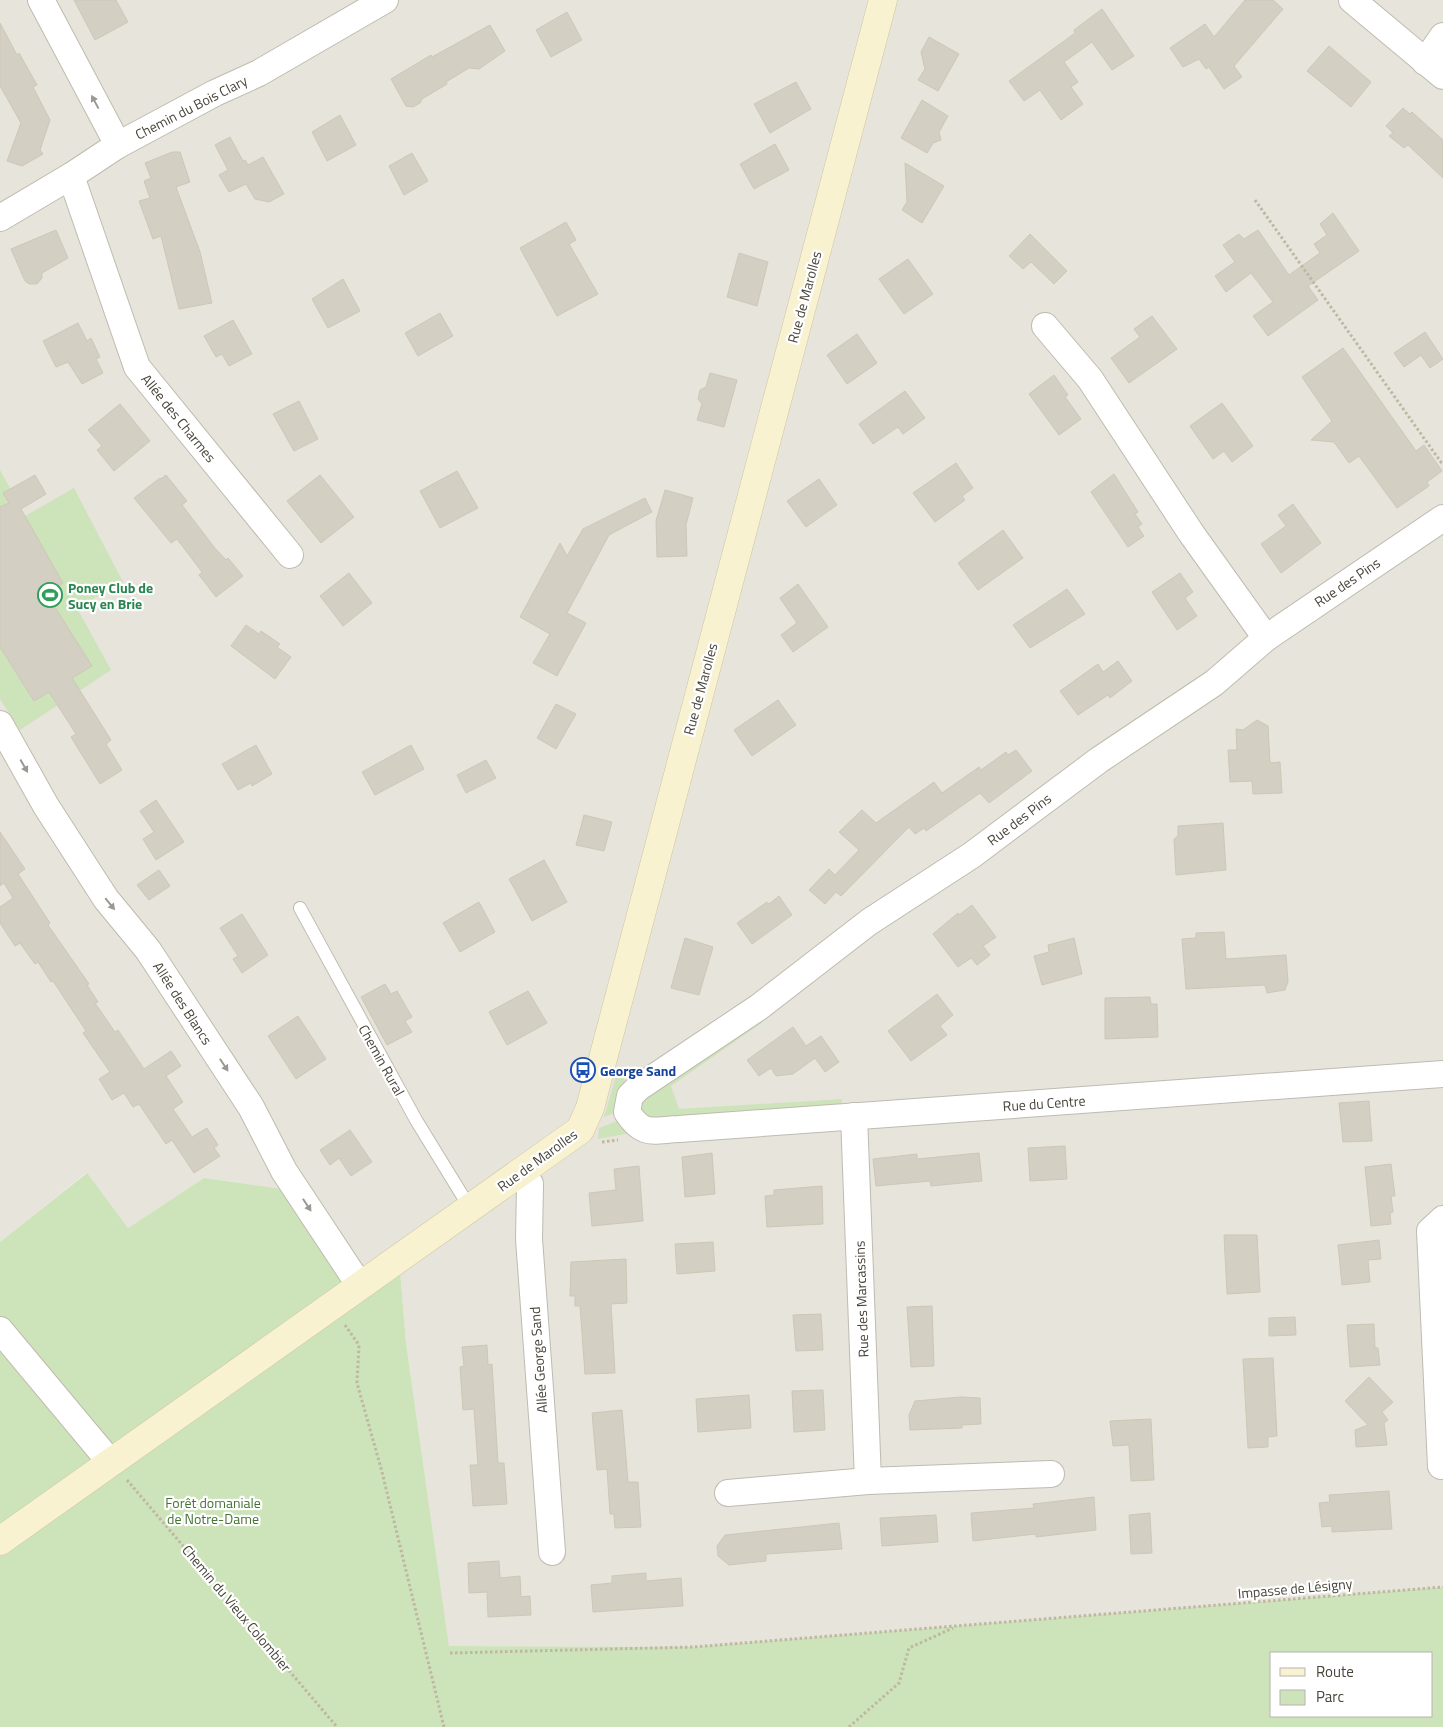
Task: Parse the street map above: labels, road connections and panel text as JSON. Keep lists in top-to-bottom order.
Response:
{
  "streets": {
    "street": [
      "Chemin du Bois Clary",
      "Rue de Marolles",
      "Allée des Charmes",
      "Rue des Pins",
      "Allée des Blancs",
      "Rue du Centre",
      "Rue des Marcassins",
      "Allée George Sand"
    ],
    "lane": ["Chemin Rural"],
    "path": ["Impasse de Lésigny", "Chemin du Vieux Colombier"]
  },
  "crossings": [
    ["Chemin du Bois Clary", "Allée des Charmes"],
    ["Rue de Marolles", "Allée des Blancs"],
    ["Rue de Marolles", "Chemin Rural"],
    ["Rue de Marolles", "Allée George Sand"],
    ["Rue de Marolles", "Chemin du Vieux Colombier"],
    ["Rue des Pins", "Rue du Centre"],
    ["Rue du Centre", "Rue des Marcassins"]
  ],
  "one_way": ["Allée des Blancs"],
  "parks": ["Forêt domaniale de Notre-Dame"],
  "places": {
    "sports": ["Poney Club de Sucy en Brie"],
    "bus stop": ["George Sand"]
  },
  "legend": ["Route", "Parc"]
}
